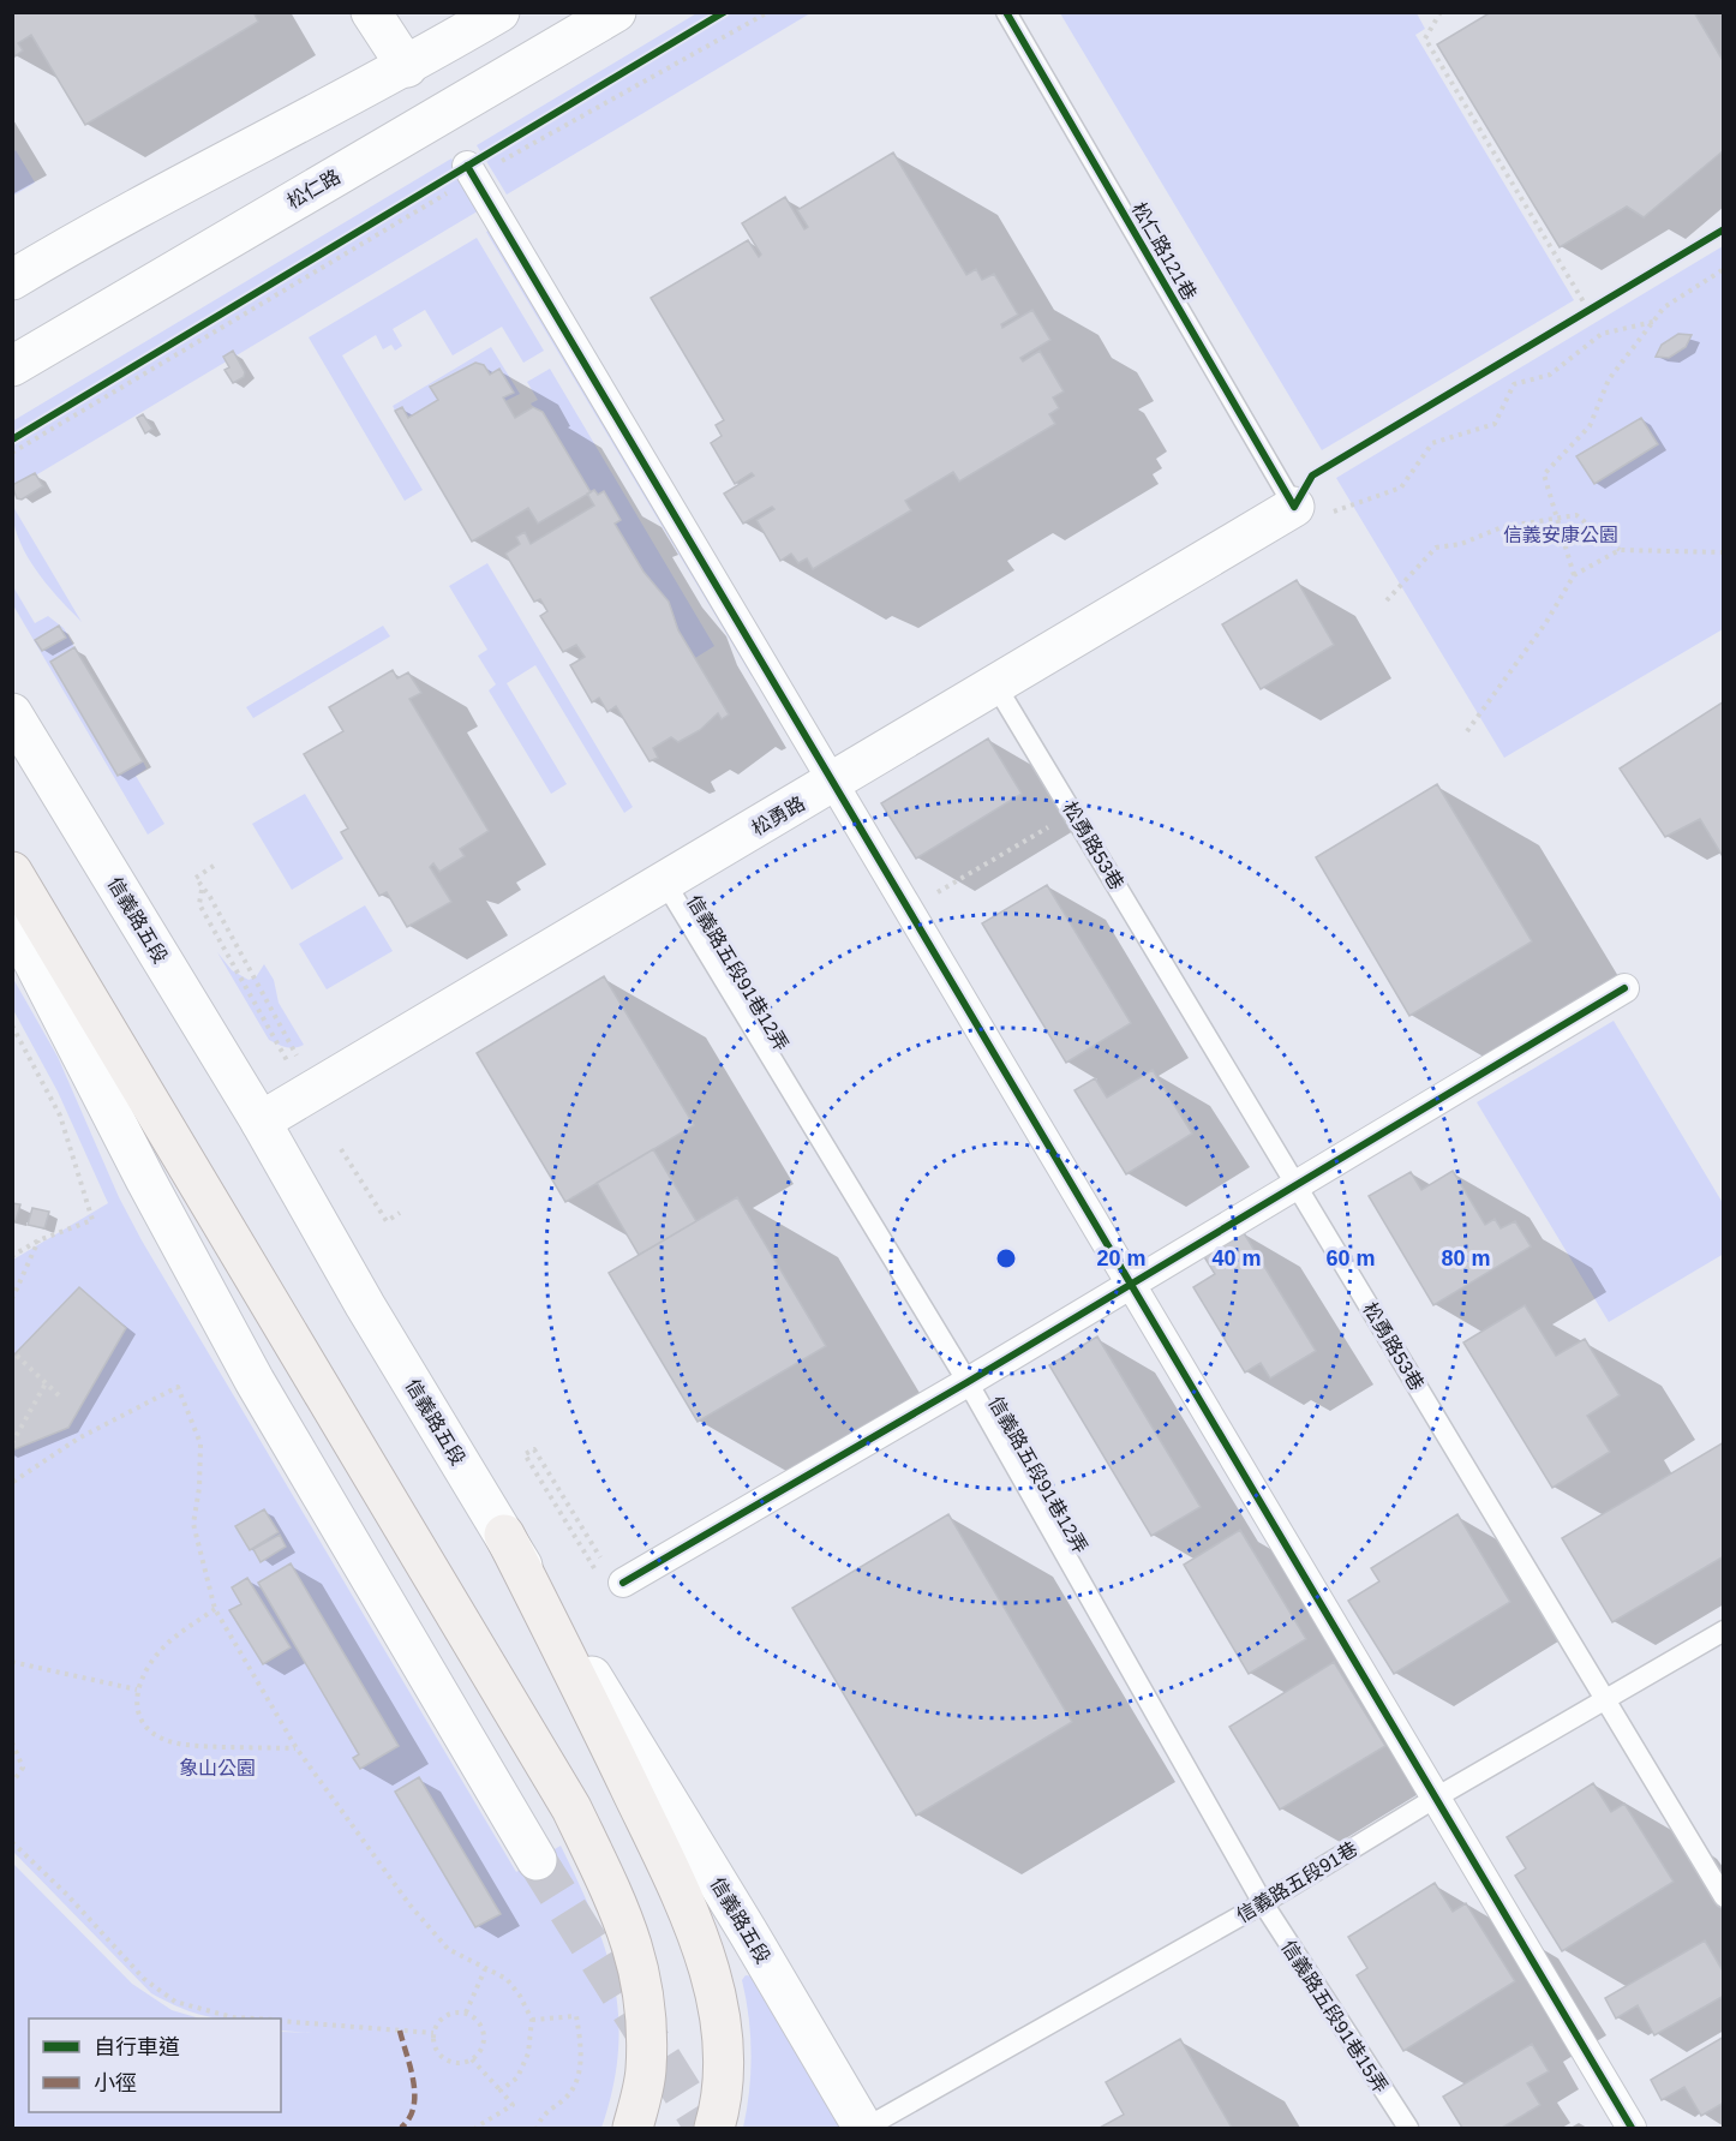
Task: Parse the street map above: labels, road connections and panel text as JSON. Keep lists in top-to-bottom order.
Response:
{
  "streets": {
    "main road": ["松仁路", "松勇路", "信義路五段"],
    "lane": [
      "松仁路121巷",
      "松勇路53巷",
      "信義路五段91巷12弄",
      "信義路五段91巷",
      "信義路五段91巷15弄"
    ]
  },
  "crossings": [
    ["松仁路121巷", "松勇路"],
    ["松勇路", "松勇路53巷"],
    ["松勇路", "信義路五段"],
    ["松勇路", "信義路五段91巷12弄"],
    ["松勇路53巷", "信義路五段91巷"],
    ["信義路五段", "信義路五段91巷"],
    ["信義路五段91巷12弄", "信義路五段91巷"],
    ["信義路五段91巷12弄", "信義路五段91巷15弄"],
    ["信義路五段91巷", "信義路五段91巷15弄"]
  ],
  "parks": ["信義安康公園", "象山公園"],
  "legend": ["自行車道", "小徑"],
  "rings": [
    "20 m",
    "40 m",
    "60 m",
    "80 m"
  ]
}
